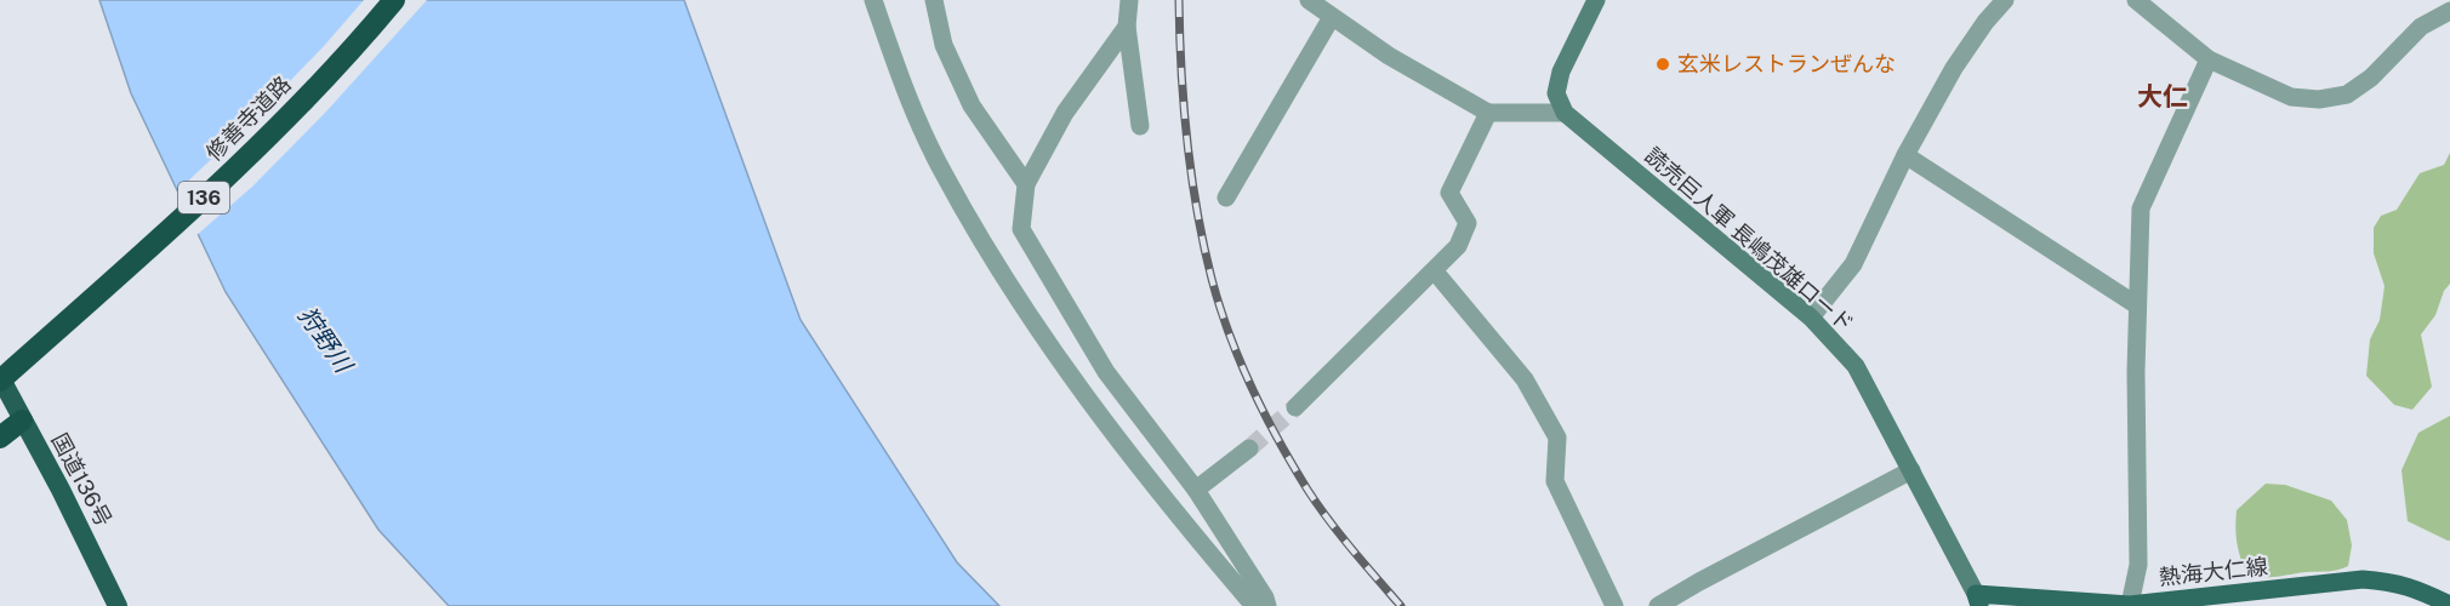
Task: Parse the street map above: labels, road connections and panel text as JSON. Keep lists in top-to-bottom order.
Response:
{
  "streets": {
    "highway": ["修善寺道路", "136", "国道136号"],
    "main road": ["読売巨人軍 長嶋茂雄ロード", "熱海大仁線"]
  },
  "crossings": [
    ["修善寺道路", "国道136号"],
    ["読売巨人軍 長嶋茂雄ロード", "熱海大仁線"]
  ],
  "districts": ["大仁"],
  "water": ["狩野川"],
  "places": ["玄米レストランぜんな"]
}
